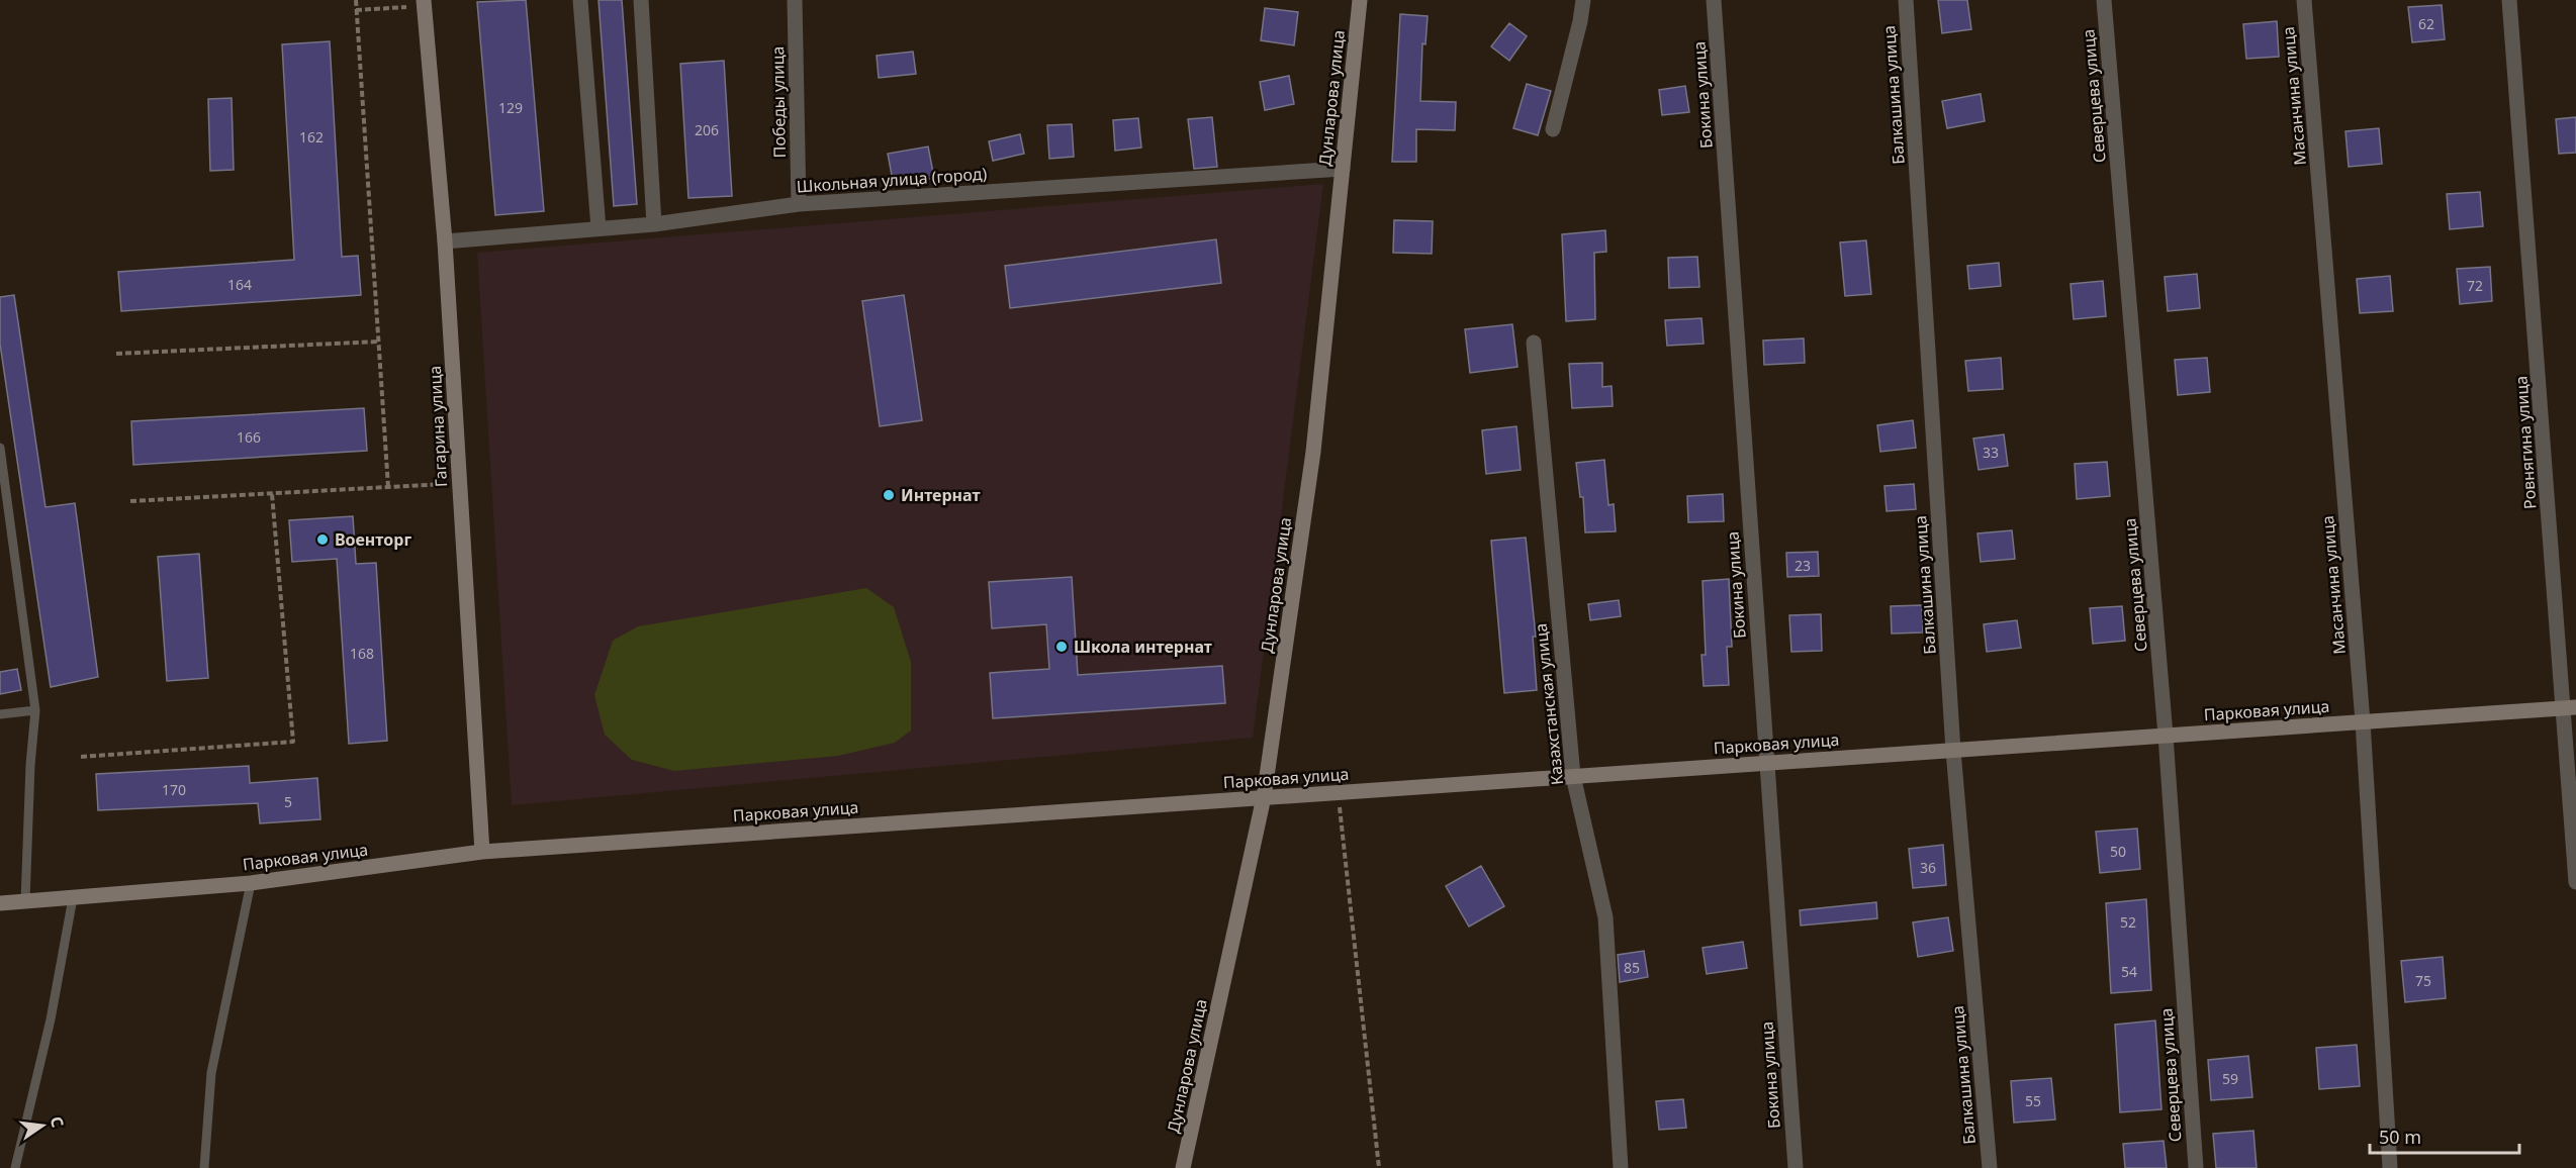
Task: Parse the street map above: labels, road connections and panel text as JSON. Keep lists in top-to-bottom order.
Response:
{
  "streets": {
    "street": [
      "Бокина улица",
      "Балкашина улица",
      "Северцева улица",
      "Масанчина улица",
      "Дунларова улица",
      "Победы улица",
      "Школьная улица (город)",
      "Гагарина улица",
      "Ровнягина улица",
      "Казахстанская улица",
      "Парковая улица"
    ]
  },
  "crossings": [
    ["Бокина улица", "Парковая улица"],
    ["Балкашина улица", "Парковая улица"],
    ["Северцева улица", "Парковая улица"],
    ["Масанчина улица", "Парковая улица"],
    ["Дунларова улица", "Школьная улица (город)"],
    ["Дунларова улица", "Парковая улица"],
    ["Победы улица", "Школьная улица (город)"],
    ["Школьная улица (город)", "Гагарина улица"],
    ["Гагарина улица", "Парковая улица"],
    ["Ровнягина улица", "Парковая улица"],
    ["Казахстанская улица", "Парковая улица"]
  ],
  "places": ["Интернат", "Военторг", "Школа интернат"],
  "house_numbers": [
    "62",
    "129",
    "206",
    "162",
    "164",
    "72",
    "166",
    "33",
    "23",
    "168",
    "170",
    "5",
    "50",
    "36",
    "52",
    "85",
    "54",
    "75",
    "59",
    "55"
  ],
  "scale_bar": "50 m",
  "north": "right"
}
